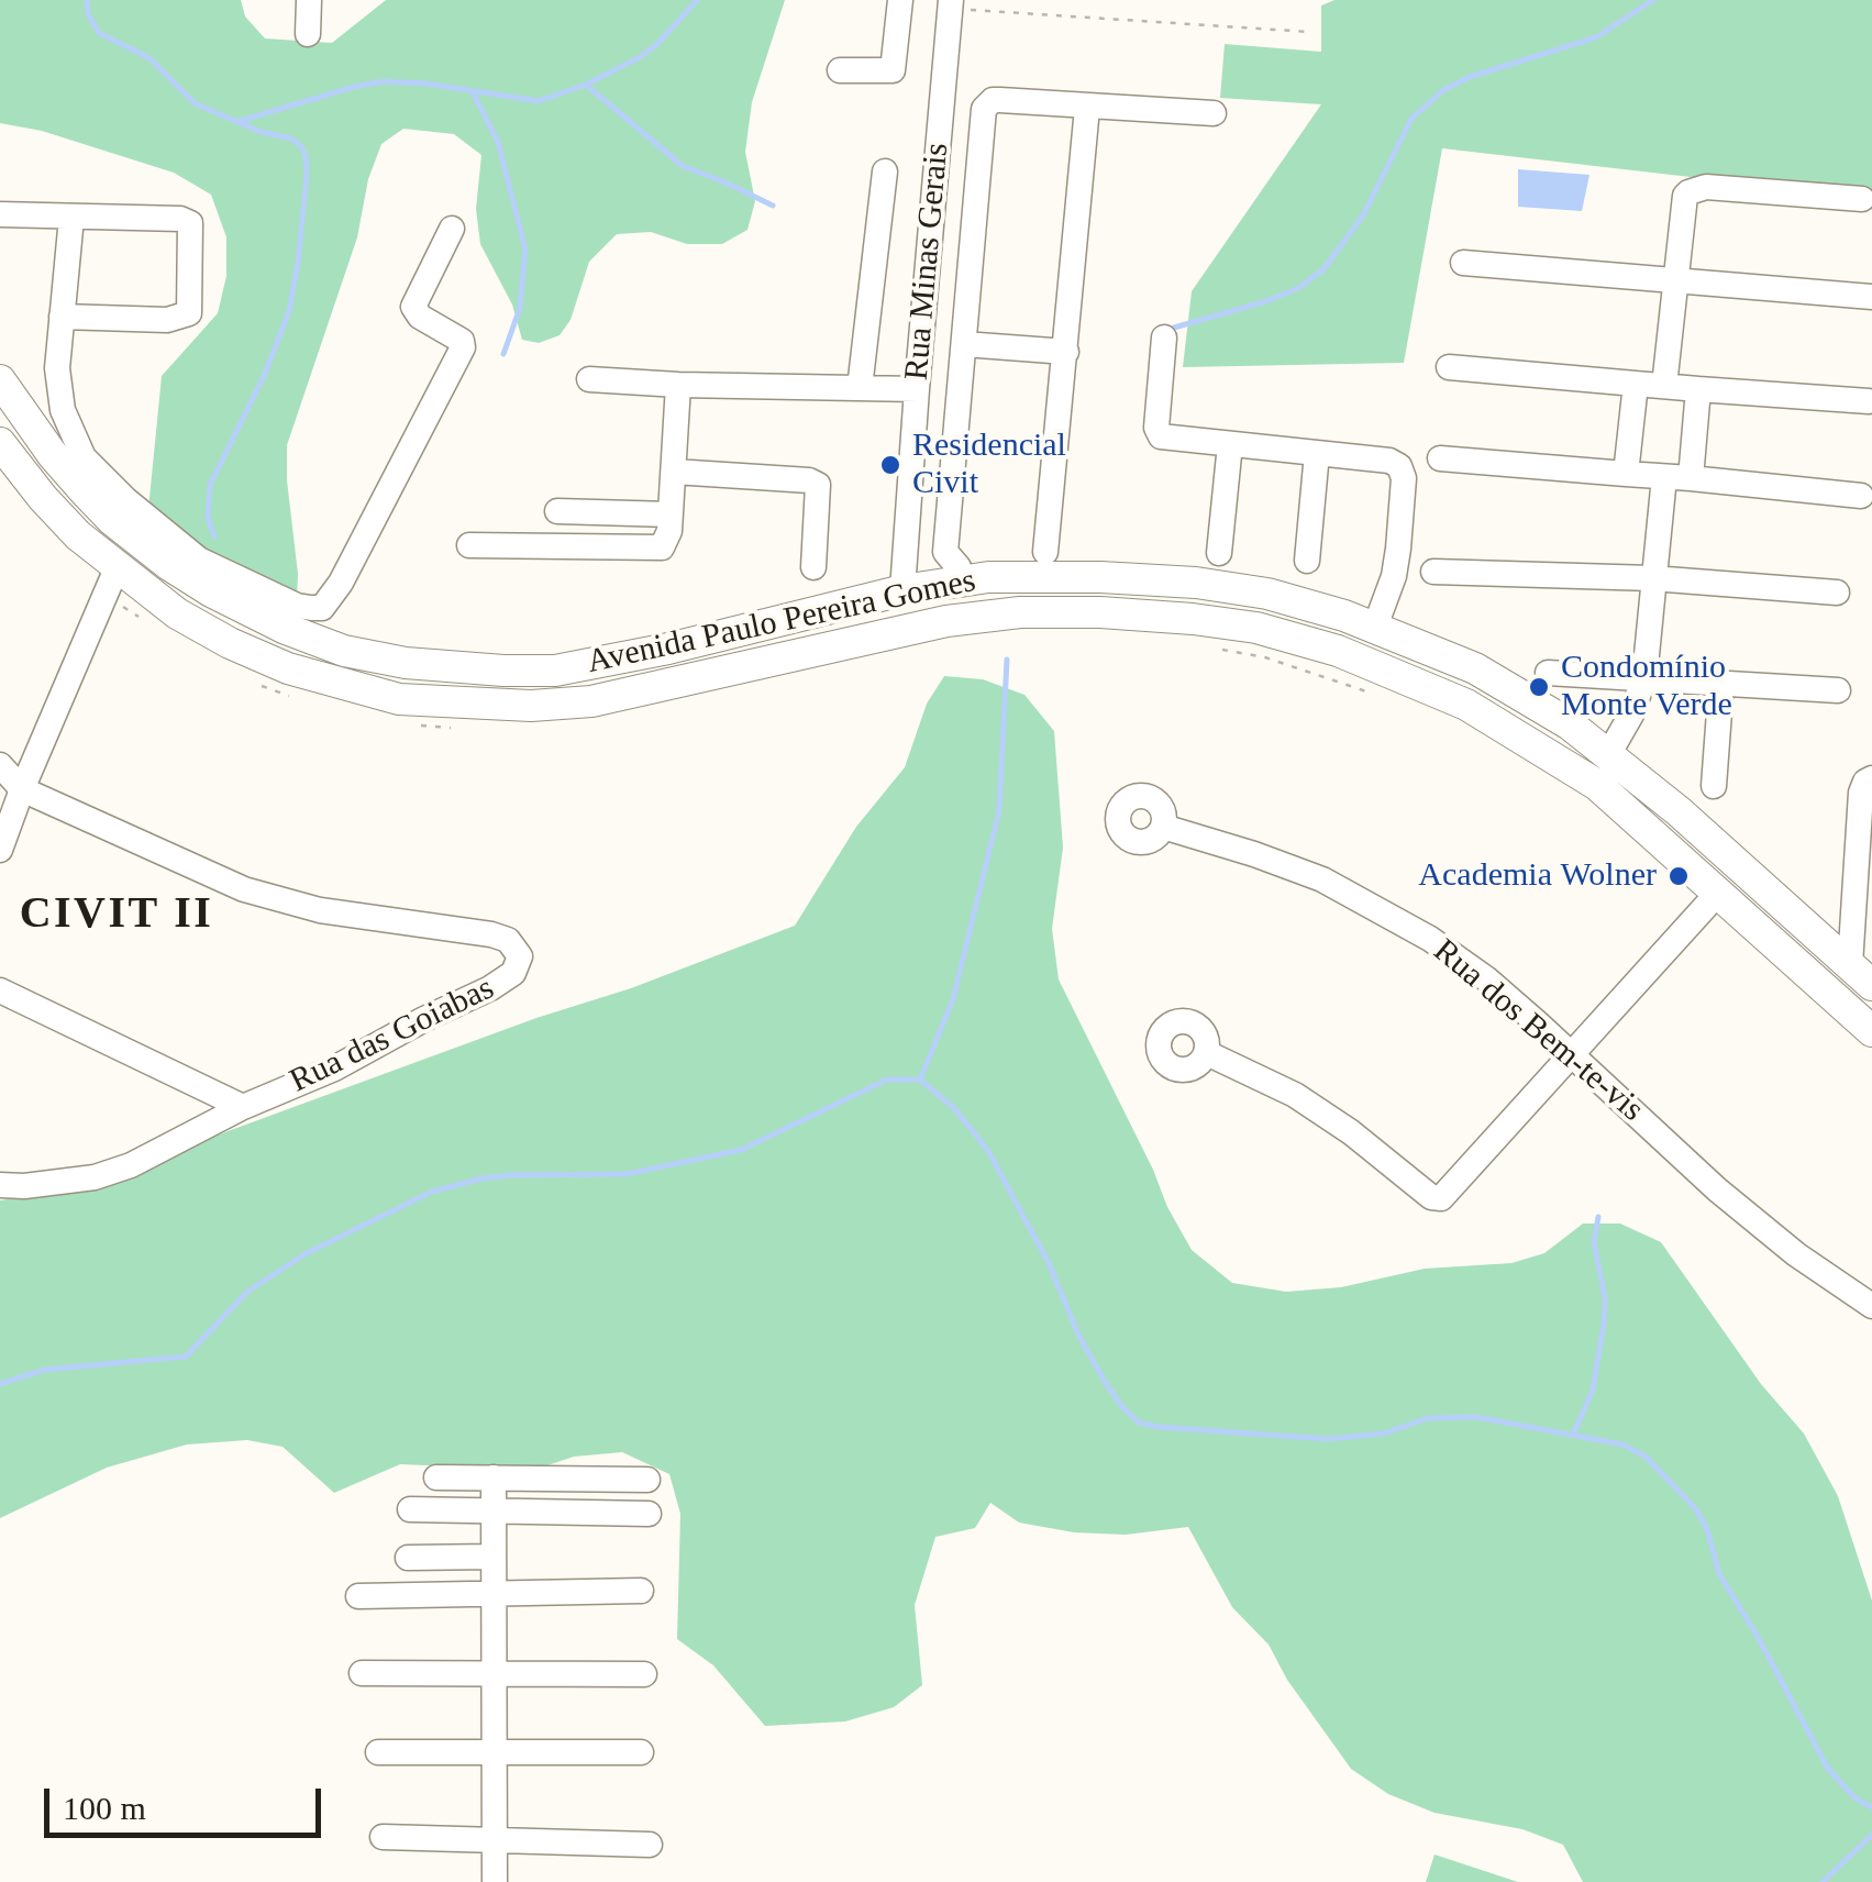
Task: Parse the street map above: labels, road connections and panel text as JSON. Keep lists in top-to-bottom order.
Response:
{
  "streets": {
    "main road": ["Avenida Paulo Pereira Gomes"],
    "street": ["Rua Minas Gerais", "Rua dos Bem-te-vis", "Rua das Goiabas"]
  },
  "crossings": [
    ["Rua Minas Gerais", "Avenida Paulo Pereira Gomes"]
  ],
  "districts": ["CIVIT II"],
  "places": ["Residencial Civit", "Condomínio Monte Verde", "Academia Wolner"],
  "scale_bar": "100 m"
}
